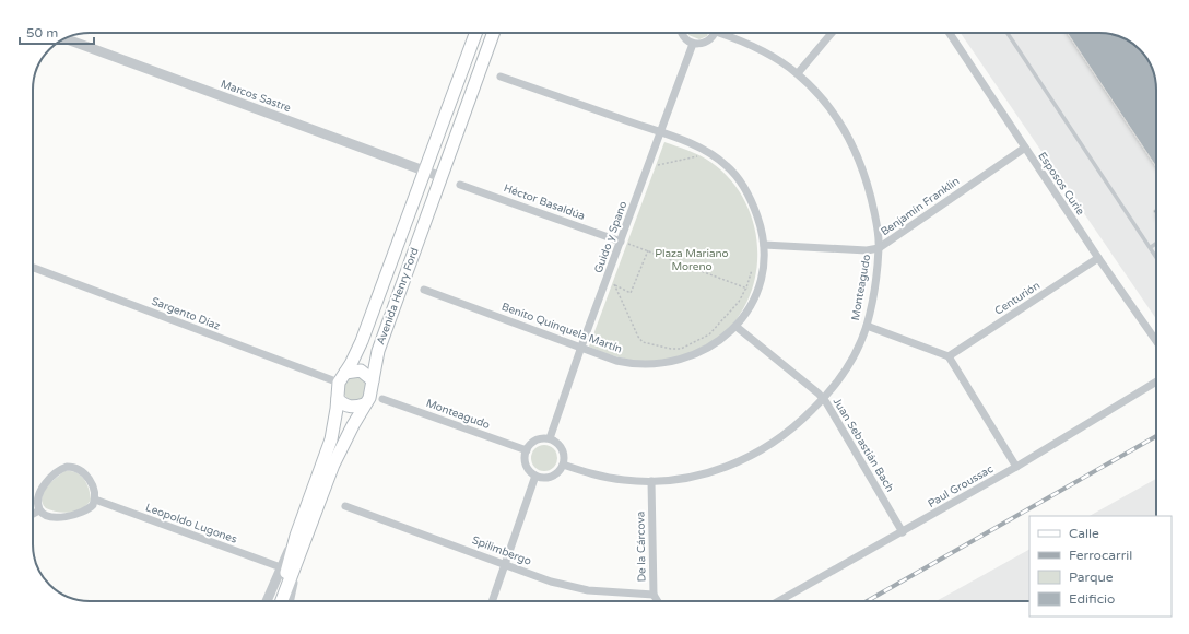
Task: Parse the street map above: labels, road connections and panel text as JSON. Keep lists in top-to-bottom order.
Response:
{
  "streets": {
    "main road": ["Avenida Henry Ford"],
    "street": [
      "Marcos Sastre",
      "Esposos Curie",
      "Héctor Basaldúa",
      "Benjamín Franklin",
      "Guido y Spano",
      "Monteagudo",
      "Centurión",
      "Sargento Díaz",
      "Benito Quinquela Martín",
      "Juan Sebastián Bach",
      "Paul Groussac",
      "Leopoldo Lugones",
      "De la Cárcova",
      "Spilimbergo"
    ]
  },
  "crossings": [
    ["Marcos Sastre", "Avenida Henry Ford"],
    ["Esposos Curie", "Benjamín Franklin"],
    ["Esposos Curie", "Centurión"],
    ["Héctor Basaldúa", "Guido y Spano"],
    ["Benjamín Franklin", "Monteagudo"],
    ["Benjamín Franklin", "Benito Quinquela Martín"],
    ["Guido y Spano", "Monteagudo"],
    ["Guido y Spano", "Benito Quinquela Martín"],
    ["Monteagudo", "Juan Sebastián Bach"],
    ["Monteagudo", "De la Cárcova"],
    ["Avenida Henry Ford", "Sargento Díaz"],
    ["Avenida Henry Ford", "Leopoldo Lugones"],
    ["Benito Quinquela Martín", "Juan Sebastián Bach"],
    ["Juan Sebastián Bach", "Paul Groussac"],
    ["De la Cárcova", "Spilimbergo"]
  ],
  "parks": ["Plaza Mariano Moreno"],
  "legend": [
    "Calle",
    "Ferrocarril",
    "Parque",
    "Edificio"
  ],
  "scale_bar": "50 m"
}
